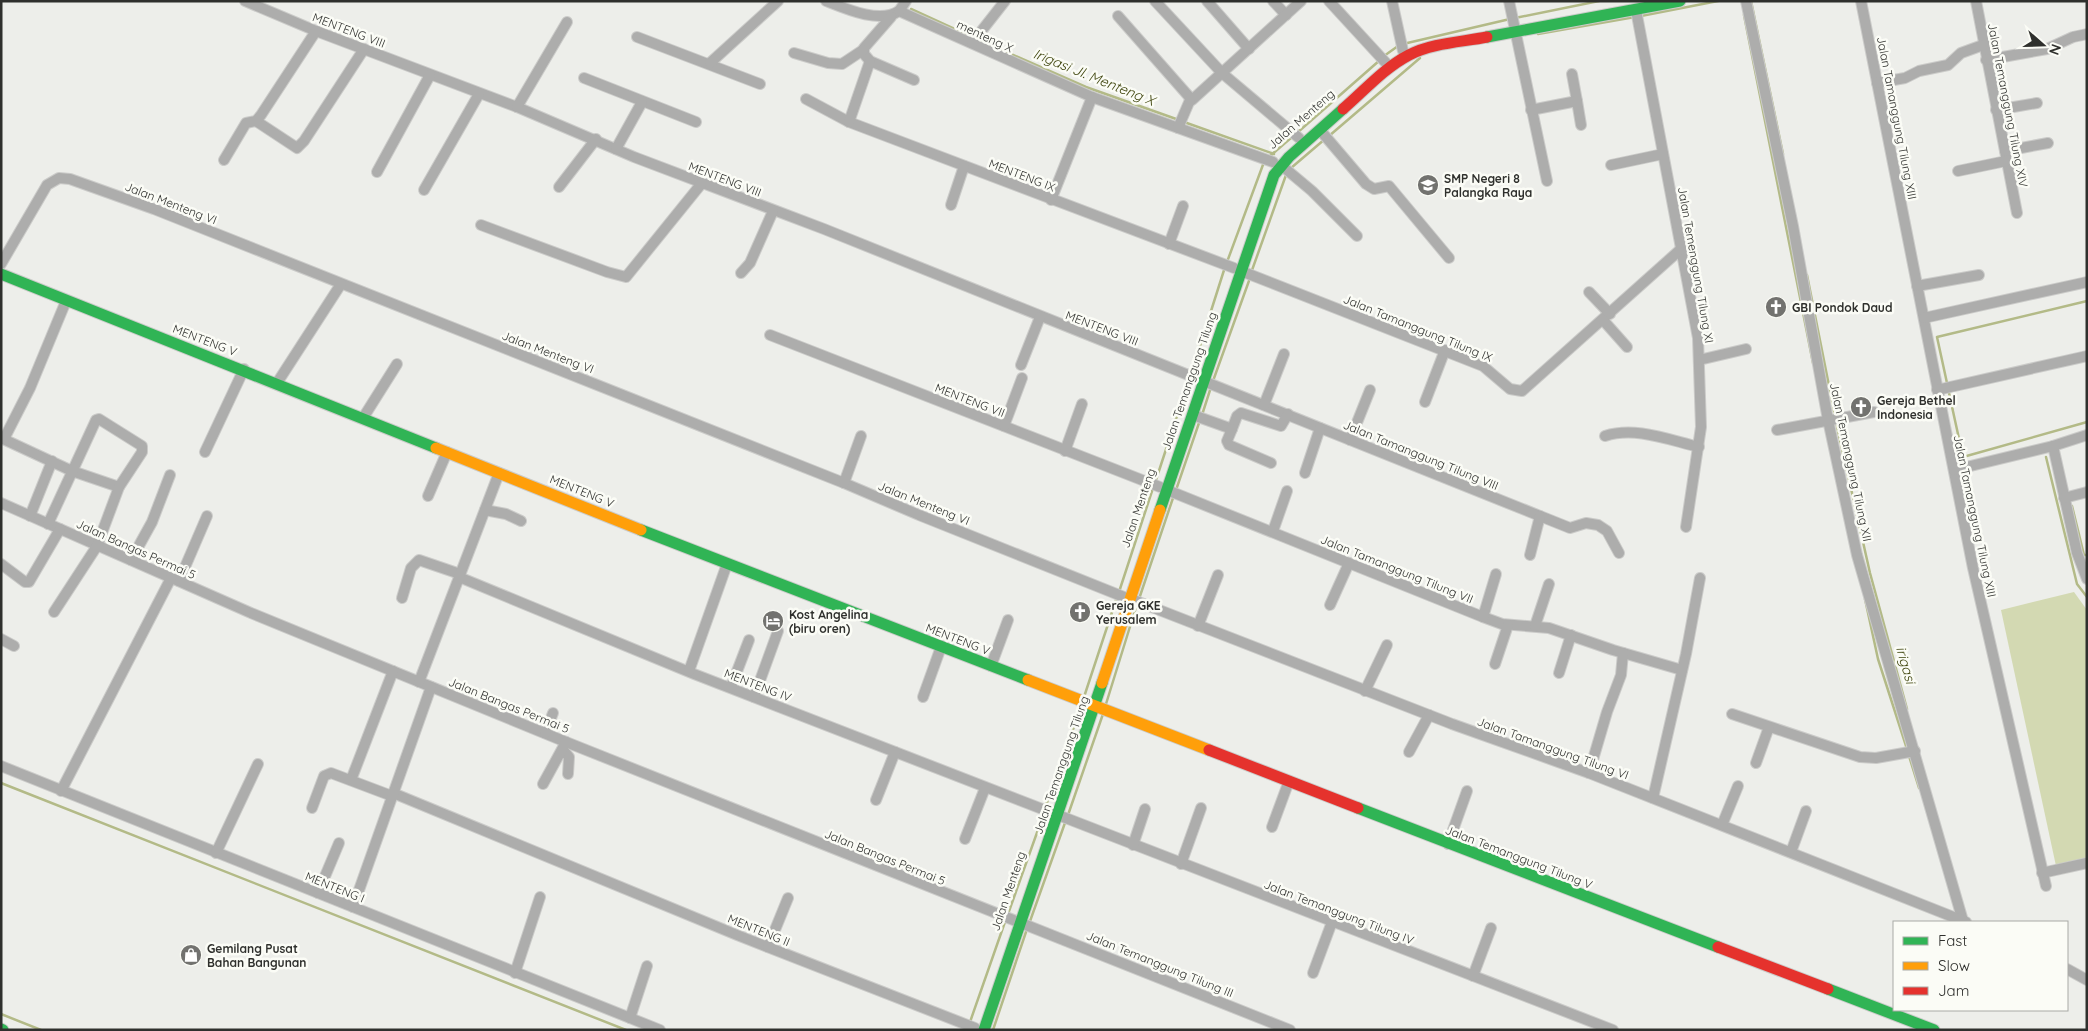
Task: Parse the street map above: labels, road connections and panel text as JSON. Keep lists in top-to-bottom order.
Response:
{
  "streets": {
    "street": [
      "MENTENG VIII",
      "menteng X",
      "Jalan Temanggung Tilung XIV",
      "Jalan Tamanggung Tilung XIII",
      "Jalan Menteng",
      "MENTENG IX",
      "Jalan Menteng VI",
      "Jalan Temenggung Tilung XI",
      "Jalan Tamanggung Tilung IX",
      "MENTENG V",
      "Jalan Temanggung Tilung",
      "MENTENG VII",
      "Jalan Tamanggung Tilung VIII",
      "Jalan Temanggung Tilung XII",
      "Jalan Bangas Permai 5",
      "Jalan Tamanggung Tilung VII",
      "MENTENG IV",
      "Jalan Tamanggung Tilung VI",
      "Jalan Temanggung Tilung V",
      "MENTENG I",
      "Jalan Temanggung Tilung IV",
      "MENTENG II",
      "Jalan Temanggung Tilung III"
    ]
  },
  "crossings": [
    ["MENTENG VIII", "Jalan Menteng"],
    ["MENTENG VIII", "Jalan Temanggung Tilung"],
    ["MENTENG VIII", "Jalan Tamanggung Tilung VIII"],
    ["menteng X", "Jalan Menteng"],
    ["menteng X", "Jalan Temanggung Tilung"],
    ["Jalan Menteng", "Jalan Temanggung Tilung"],
    ["Jalan Menteng", "MENTENG VII"],
    ["Jalan Menteng", "Jalan Tamanggung Tilung VIII"],
    ["Jalan Menteng", "Jalan Tamanggung Tilung VII"],
    ["MENTENG IX", "Jalan Tamanggung Tilung IX"],
    ["MENTENG IX", "Jalan Temanggung Tilung"],
    ["Jalan Menteng VI", "Jalan Temanggung Tilung"],
    ["Jalan Menteng VI", "Jalan Tamanggung Tilung VI"],
    ["Jalan Temenggung Tilung XI", "Jalan Tamanggung Tilung IX"],
    ["Jalan Temenggung Tilung XI", "Jalan Temanggung Tilung"],
    ["Jalan Tamanggung Tilung IX", "Jalan Temanggung Tilung"],
    ["MENTENG V", "Jalan Temanggung Tilung"],
    ["MENTENG V", "Jalan Temanggung Tilung V"],
    ["Jalan Temanggung Tilung", "MENTENG VII"],
    ["Jalan Temanggung Tilung", "Jalan Tamanggung Tilung VIII"],
    ["Jalan Temanggung Tilung", "Jalan Bangas Permai 5"],
    ["Jalan Temanggung Tilung", "Jalan Tamanggung Tilung VII"],
    ["Jalan Temanggung Tilung", "MENTENG IV"],
    ["Jalan Temanggung Tilung", "Jalan Tamanggung Tilung VI"],
    ["Jalan Temanggung Tilung", "Jalan Temanggung Tilung V"],
    ["Jalan Temanggung Tilung", "Jalan Temanggung Tilung IV"],
    ["Jalan Temanggung Tilung", "MENTENG II"],
    ["Jalan Temanggung Tilung", "Jalan Temanggung Tilung III"],
    ["MENTENG VII", "Jalan Tamanggung Tilung VII"],
    ["Jalan Bangas Permai 5", "Jalan Temanggung Tilung III"],
    ["MENTENG IV", "Jalan Temanggung Tilung IV"]
  ],
  "water": ["Irigasi Jl. Menteng X", "irigasi"],
  "places": {
    "school or university": ["SMP Negeri 8 Palangka Raya"],
    "church": ["GBI Pondok Daud", "Gereja Bethel Indonesia", "Gereja GKE Yerusalem"],
    "hotel": ["Kost Angelina (biru oren)"],
    "shop": ["Gemilang Pusat Bahan Bangunan"]
  },
  "legend": ["Fast", "Slow", "Jam"],
  "north": "right"
}
